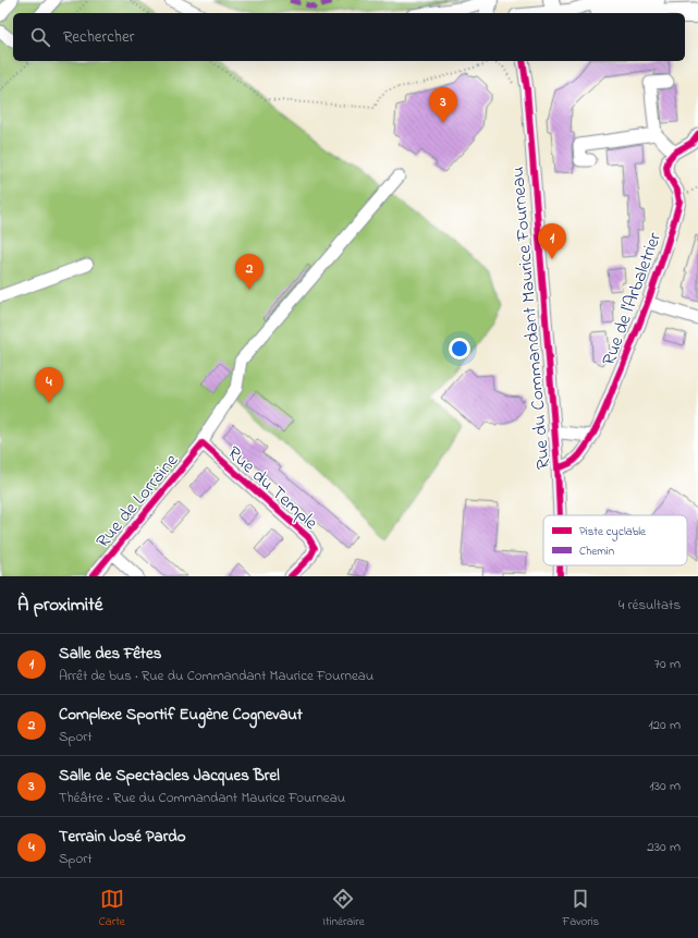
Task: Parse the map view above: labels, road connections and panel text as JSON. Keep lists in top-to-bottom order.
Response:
{
  "streets": {
    "street": [
      "Rue de l'Arbaletrier",
      "Rue du Commandant Maurice Fourneau",
      "Rue du Temple",
      "Rue de Lorraine"
    ]
  },
  "crossings": [
    ["Rue de l'Arbaletrier", "Rue du Commandant Maurice Fourneau"],
    ["Rue du Temple", "Rue de Lorraine"]
  ],
  "legend": ["Piste cyclable", "Chemin"],
  "page": {
    "search": "Rechercher",
    "pins": [
      "3",
      "1",
      "2",
      "4"
    ],
    "heading": ["À proximité", "4 résultats"],
    "list": [
      {
        "mark": "1",
        "name": "Salle des Fêtes",
        "note": "Arrêt de bus · Rue du Commandant Maurice Fourneau",
        "value": "70 m"
      },
      {
        "mark": "2",
        "name": "Complexe Sportif Eugène Cognevaut",
        "note": "Sport",
        "value": "120 m"
      },
      {
        "mark": "3",
        "name": "Salle de Spectacles Jacques Brel",
        "note": "Théâtre · Rue du Commandant Maurice Fourneau",
        "value": "130 m"
      },
      {
        "mark": "4",
        "name": "Terrain José Pardo",
        "note": "Sport",
        "value": "230 m"
      }
    ],
    "nav": ["Carte", "Itinéraire", "Favoris"]
  }
}
